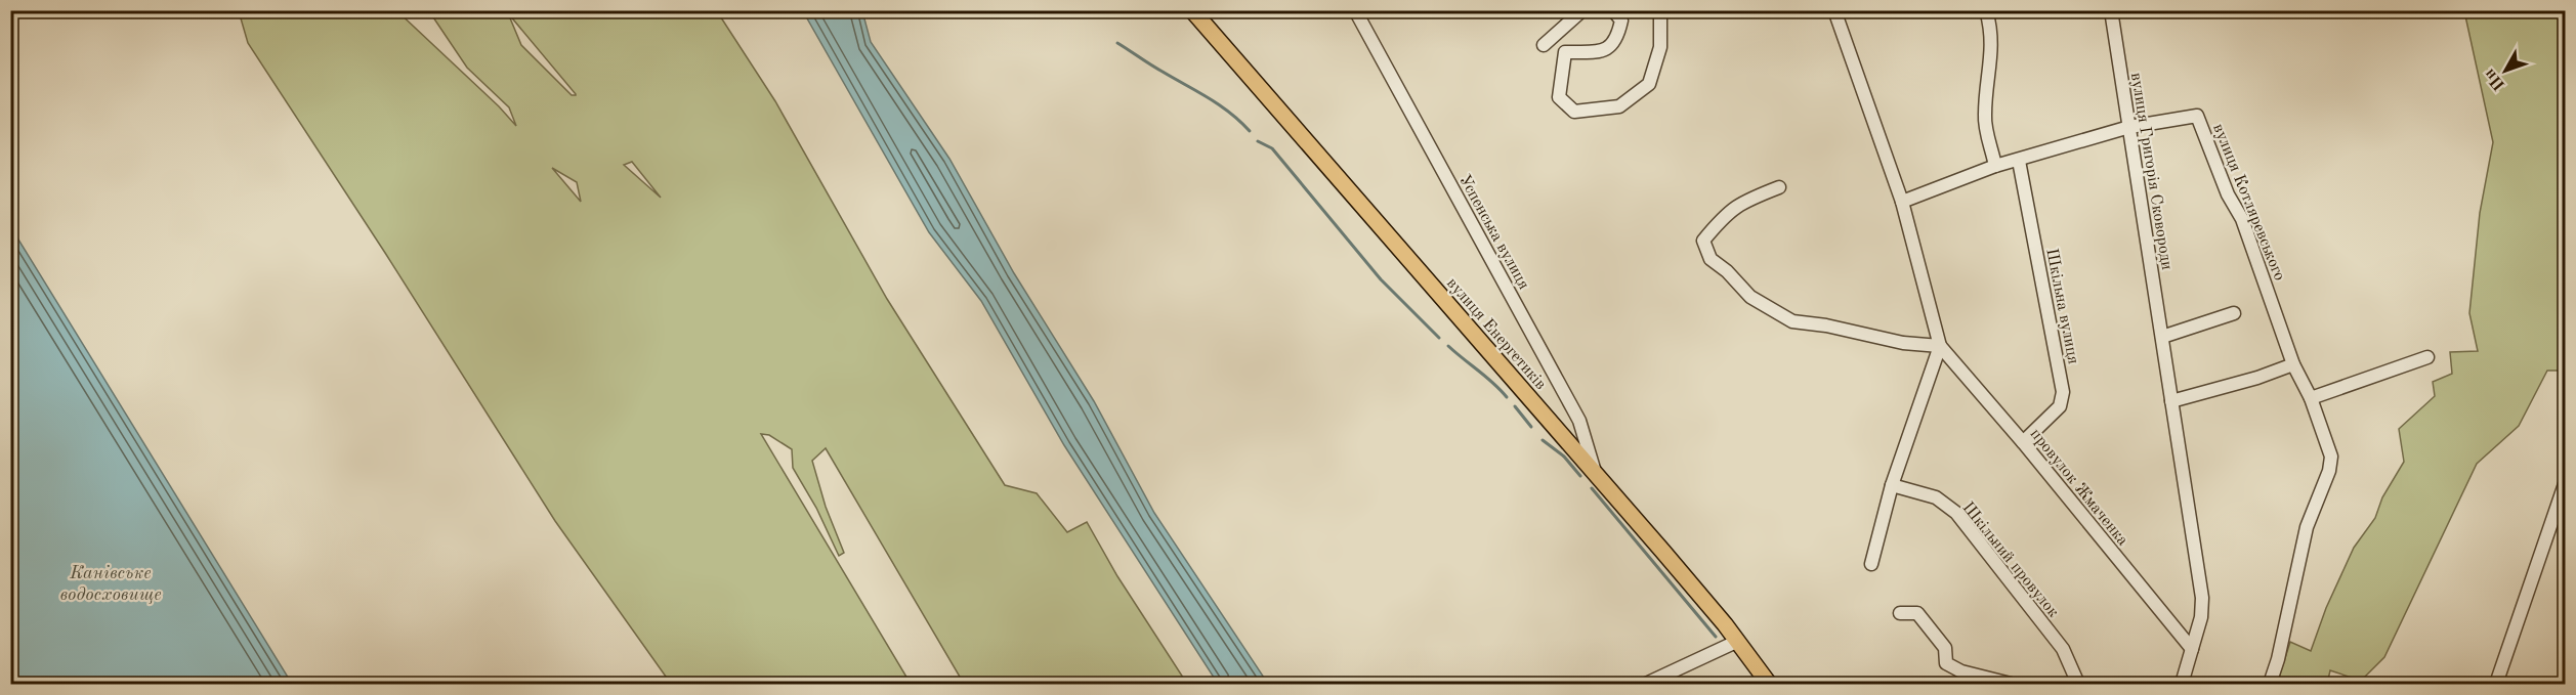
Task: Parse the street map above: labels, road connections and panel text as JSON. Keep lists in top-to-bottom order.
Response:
{
  "streets": {
    "main road": ["вулиця Енергетиків"],
    "street": [
      "вулиця Григорія Сковороди",
      "вулиця Котляревського",
      "Успенська вулиця",
      "Шкільна вулиця",
      "провулок Жмаченка",
      "Шкільний провулок"
    ]
  },
  "crossings": [
    ["вулиця Григорія Сковороди", "вулиця Котляревського"],
    ["вулиця Григорія Сковороди", "провулок Жмаченка"],
    ["Успенська вулиця", "вулиця Енергетиків"],
    ["Шкільна вулиця", "провулок Жмаченка"]
  ],
  "water": ["Канівське водосховище"],
  "north": "bottom left"
}
